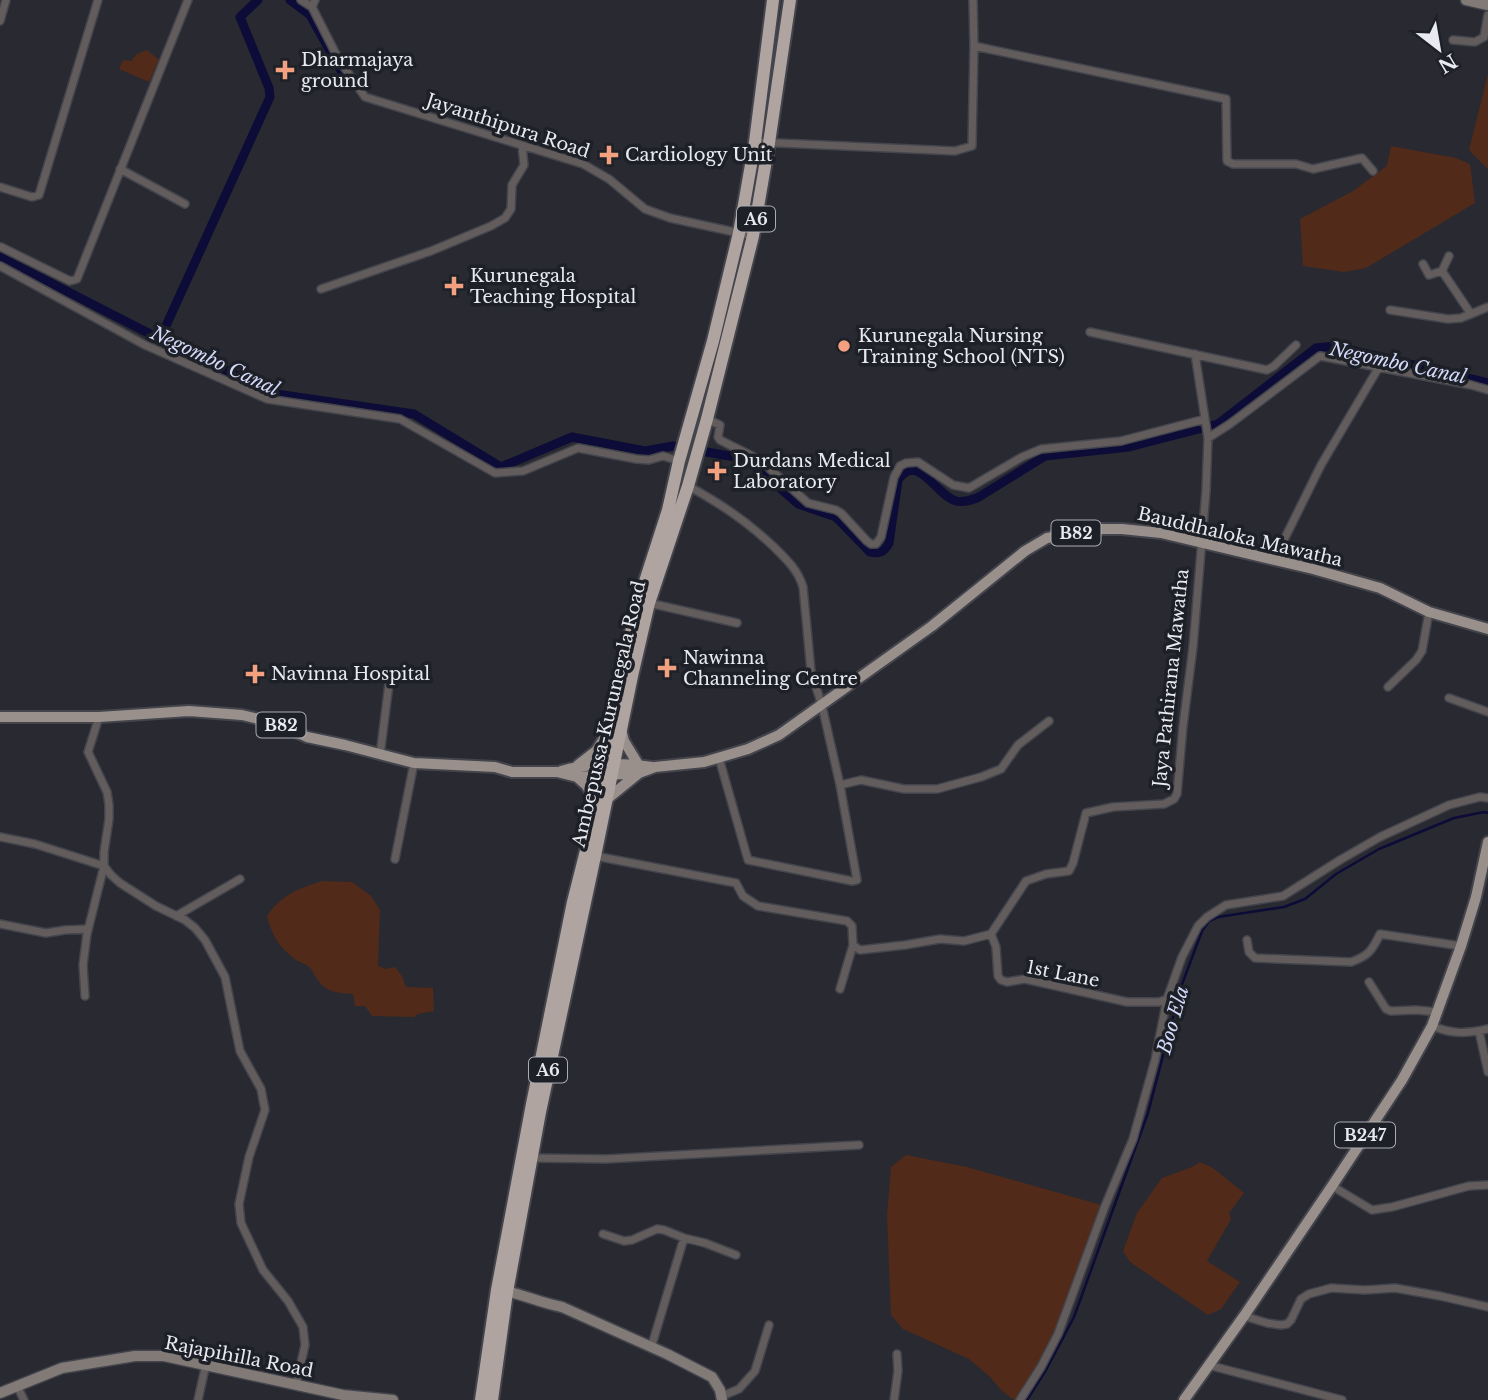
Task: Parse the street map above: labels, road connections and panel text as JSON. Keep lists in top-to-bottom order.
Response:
{
  "streets": {
    "highway": ["A6", "Ambepussa-Kurunegala Road"],
    "main road": ["B82", "Bauddhaloka Mawatha", "B247"],
    "street": [
      "Jayanthipura Road",
      "Jaya Pathirana Mawatha",
      "1st Lane",
      "Rajapihilla Road"
    ]
  },
  "crossings": [
    ["Jayanthipura Road", "Ambepussa-Kurunegala Road"],
    ["B82", "Bauddhaloka Mawatha"],
    ["B82", "Ambepussa-Kurunegala Road"],
    ["Bauddhaloka Mawatha", "Jaya Pathirana Mawatha"],
    ["Bauddhaloka Mawatha", "Ambepussa-Kurunegala Road"],
    ["Jaya Pathirana Mawatha", "1st Lane"]
  ],
  "water": ["Negombo Canal", "Boo Ela"],
  "places": {
    "health": [
      "Dharmajaya ground",
      "Cardiology Unit",
      "Kurunegala Teaching Hospital",
      "Durdans Medical Laboratory",
      "Nawinna Channeling Centre",
      "Navinna Hospital"
    ],
    "other": ["Kurunegala Nursing Training School (NTS)"]
  },
  "north": "bottom right"
}
